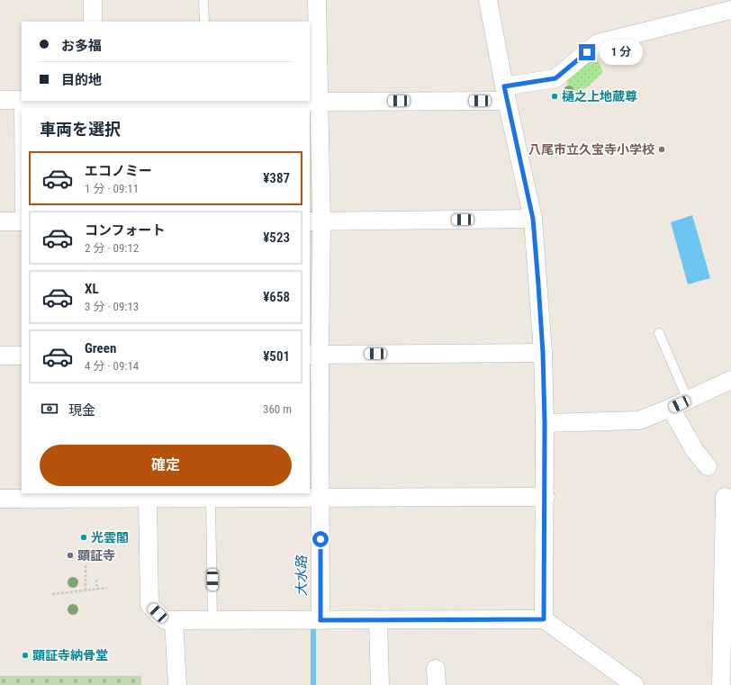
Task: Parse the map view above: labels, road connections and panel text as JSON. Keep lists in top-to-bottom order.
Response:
{
  "water": ["大水路"],
  "places": [
    "樋之上地蔵尊",
    "八尾市立久宝寺小学校",
    "光雲閣",
    "顕証寺",
    "顕証寺納骨堂"
  ],
  "page": {
    "banner": ["お多福", "目的地"],
    "bubble": "1 分",
    "heading": "車両を選択",
    "list": [
      {
        "name": "エコノミー",
        "note": "1 分 · 09:11",
        "value": "¥387"
      },
      {
        "name": "コンフォート",
        "note": "2 分 · 09:12",
        "value": "¥523"
      },
      {
        "name": "XL",
        "note": "3 分 · 09:13",
        "value": "¥658"
      },
      {
        "name": "Green",
        "note": "4 分 · 09:14",
        "value": "¥501"
      }
    ],
    "pay": ["現金", "360 m"],
    "buttons": "確定"
  }
}
